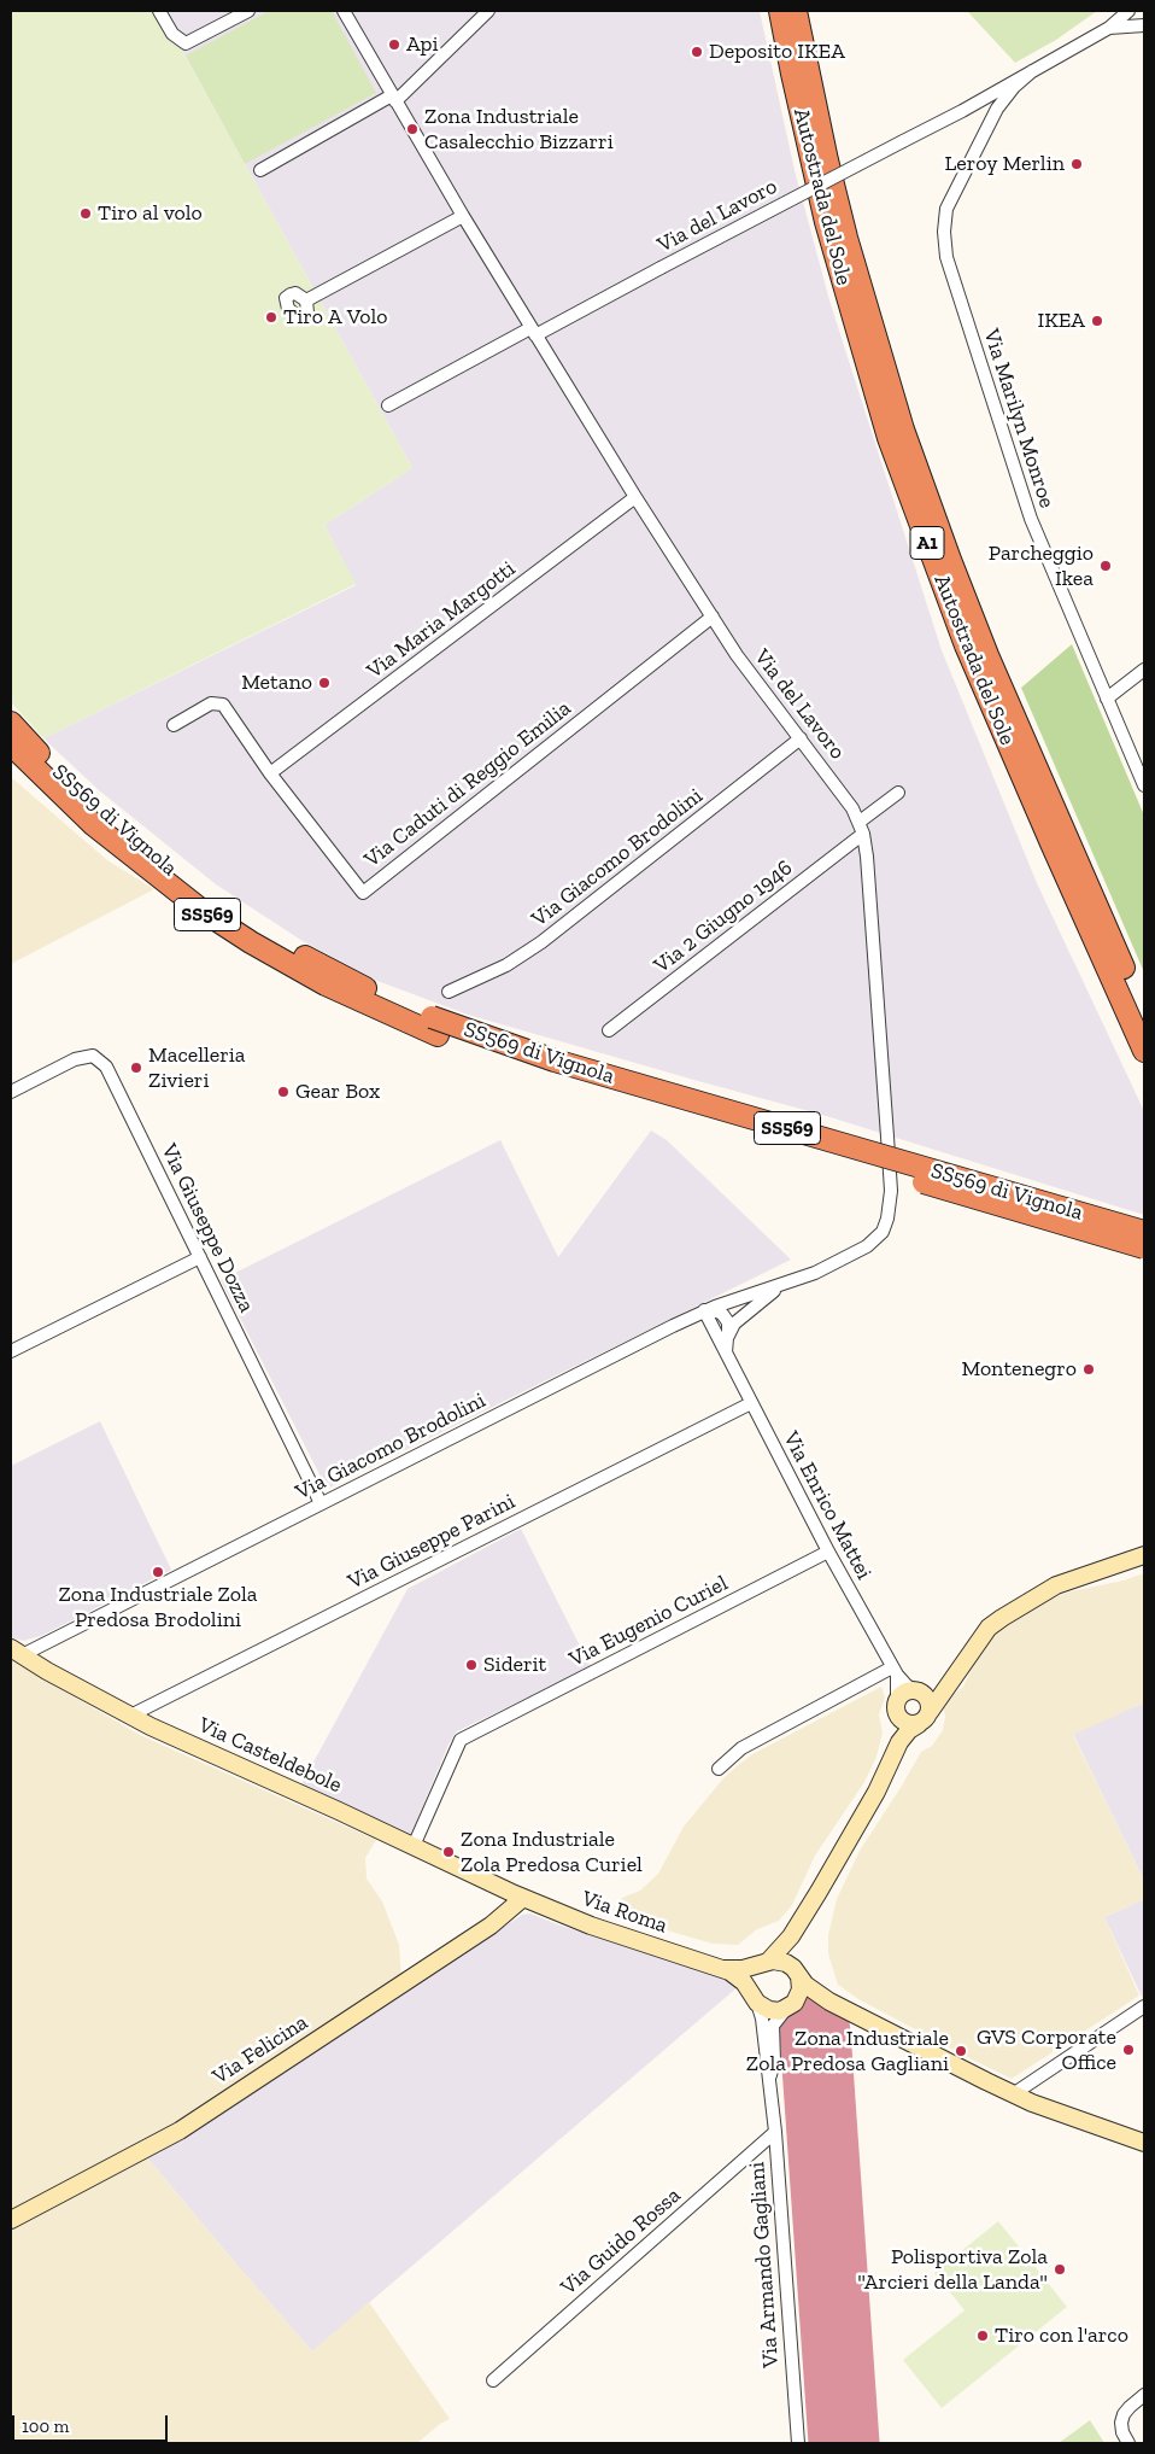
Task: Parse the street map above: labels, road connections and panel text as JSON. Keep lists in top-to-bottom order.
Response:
{
  "streets": {
    "highway": [
      "Autostrada del Sole",
      "A1",
      "SS569 di Vignola",
      "SS569"
    ],
    "street": [
      "Via del Lavoro",
      "Via Marilyn Monroe",
      "Via Maria Margotti",
      "Via Caduti di Reggio Emilia",
      "Via Giacomo Brodolini",
      "Via 2 Giugno 1946",
      "Via Giuseppe Dozza",
      "Via Enrico Mattei",
      "Via Giuseppe Parini",
      "Via Eugenio Curiel",
      "Via Casteldebole",
      "Via Roma",
      "Via Felicina",
      "Via Guido Rossa",
      "Via Armando Gagliani"
    ]
  },
  "crossings": [
    ["Via del Lavoro", "Via Marilyn Monroe"],
    ["Via del Lavoro", "Via Maria Margotti"],
    ["Via del Lavoro", "Via Caduti di Reggio Emilia"],
    ["Via del Lavoro", "Via Giacomo Brodolini"],
    ["Via del Lavoro", "Via 2 Giugno 1946"],
    ["Via Maria Margotti", "Via Caduti di Reggio Emilia"],
    ["Via Giacomo Brodolini", "Via Giuseppe Dozza"],
    ["Via Giacomo Brodolini", "Via Enrico Mattei"],
    ["Via Giacomo Brodolini", "Via Casteldebole"],
    ["Via Enrico Mattei", "Via Giuseppe Parini"],
    ["Via Enrico Mattei", "Via Eugenio Curiel"],
    ["Via Giuseppe Parini", "Via Casteldebole"],
    ["Via Eugenio Curiel", "Via Casteldebole"],
    ["Via Casteldebole", "Via Roma"],
    ["Via Casteldebole", "Via Felicina"],
    ["Via Roma", "Via Felicina"],
    ["Via Roma", "Via Armando Gagliani"],
    ["Via Guido Rossa", "Via Armando Gagliani"]
  ],
  "places": [
    "Api",
    "Deposito IKEA",
    "Zona Industriale Casalecchio Bizzarri",
    "Leroy Merlin",
    "Tiro al volo",
    "Tiro A Volo",
    "IKEA",
    "Parcheggio Ikea",
    "Metano",
    "Macelleria Zivieri",
    "Gear Box",
    "Montenegro",
    "Zona Industriale Zola Predosa Brodolini",
    "Siderit",
    "Zona Industriale Zola Predosa Curiel",
    "GVS Corporate Office",
    "Zona Industriale Zola Predosa Gagliani",
    "Polisportiva Zola \"Arcieri della Landa\"",
    "Tiro con l'arco"
  ],
  "scale_bar": "100 m"
}
